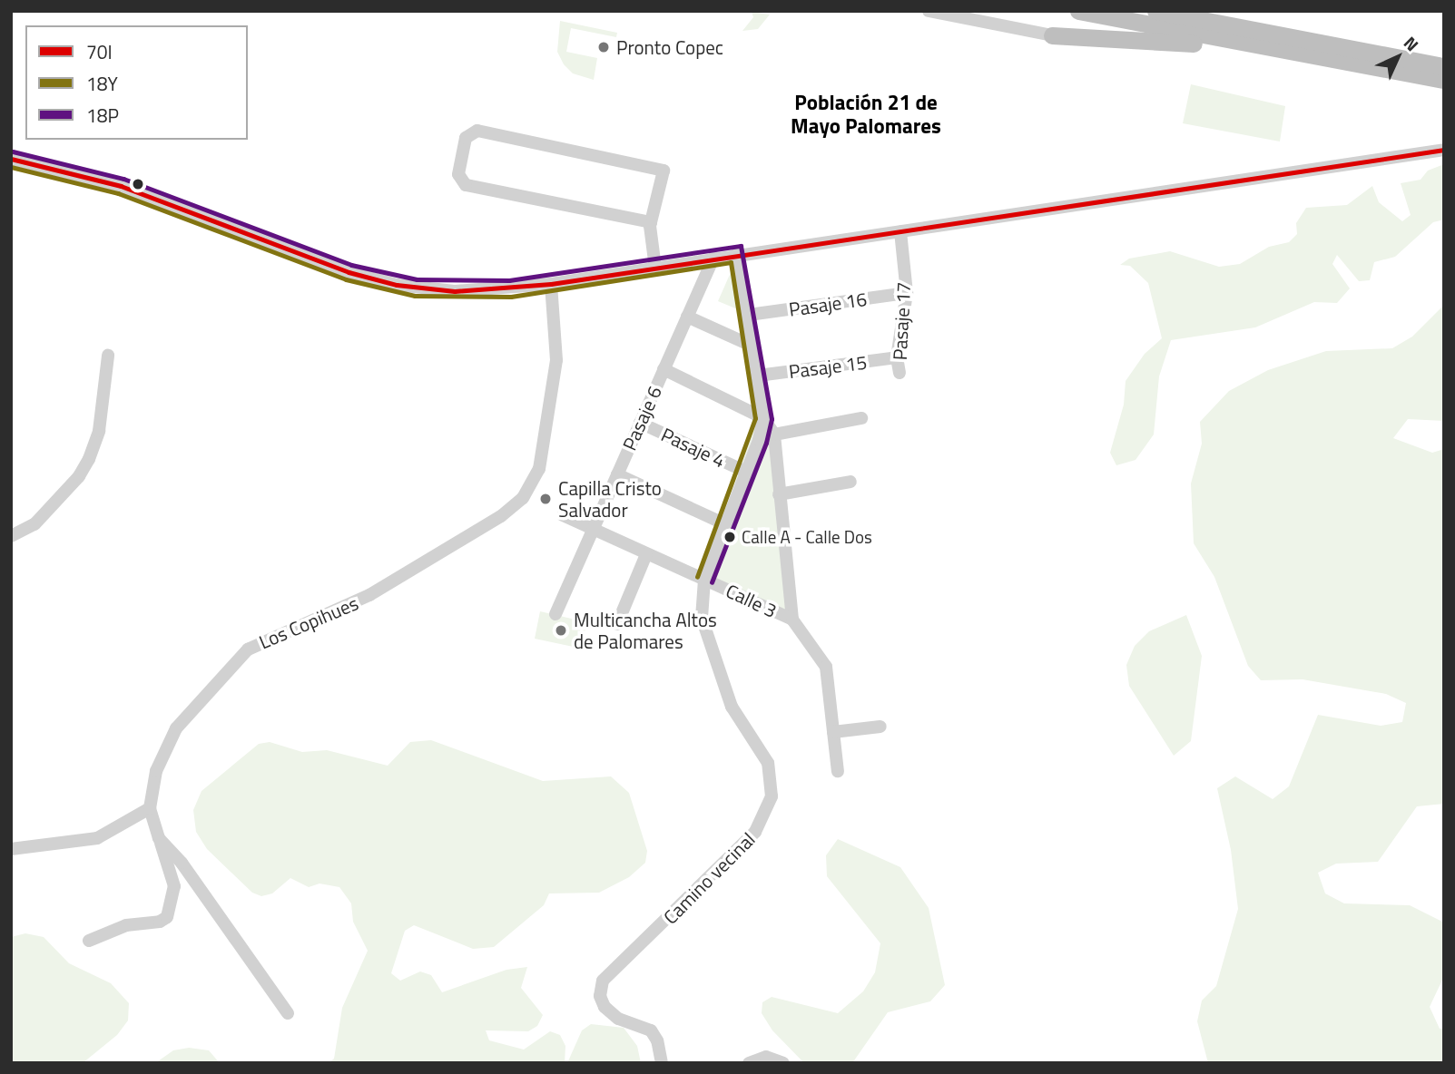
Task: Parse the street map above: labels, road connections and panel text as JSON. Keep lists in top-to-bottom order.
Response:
{
  "streets": {
    "street": [
      "Pasaje 16",
      "Pasaje 17",
      "Pasaje 15",
      "Pasaje 6",
      "Pasaje 4",
      "Calle 3",
      "Los Copihues",
      "Camino vecinal"
    ]
  },
  "crossings": [
    ["Pasaje 16", "Pasaje 17"],
    ["Pasaje 17", "Pasaje 15"],
    ["Pasaje 6", "Pasaje 4"],
    ["Pasaje 6", "Calle 3"],
    ["Calle 3", "Camino vecinal"]
  ],
  "districts": ["Población 21 de Mayo Palomares"],
  "places": [
    "Pronto Copec",
    "Capilla Cristo Salvador",
    "Calle A - Calle Dos",
    "Multicancha Altos de Palomares"
  ],
  "lines": ["transit line 70I", "transit line 18P", "transit line 18Y"],
  "legend": ["70I", "18Y", "18P"],
  "north": "top right"
}
